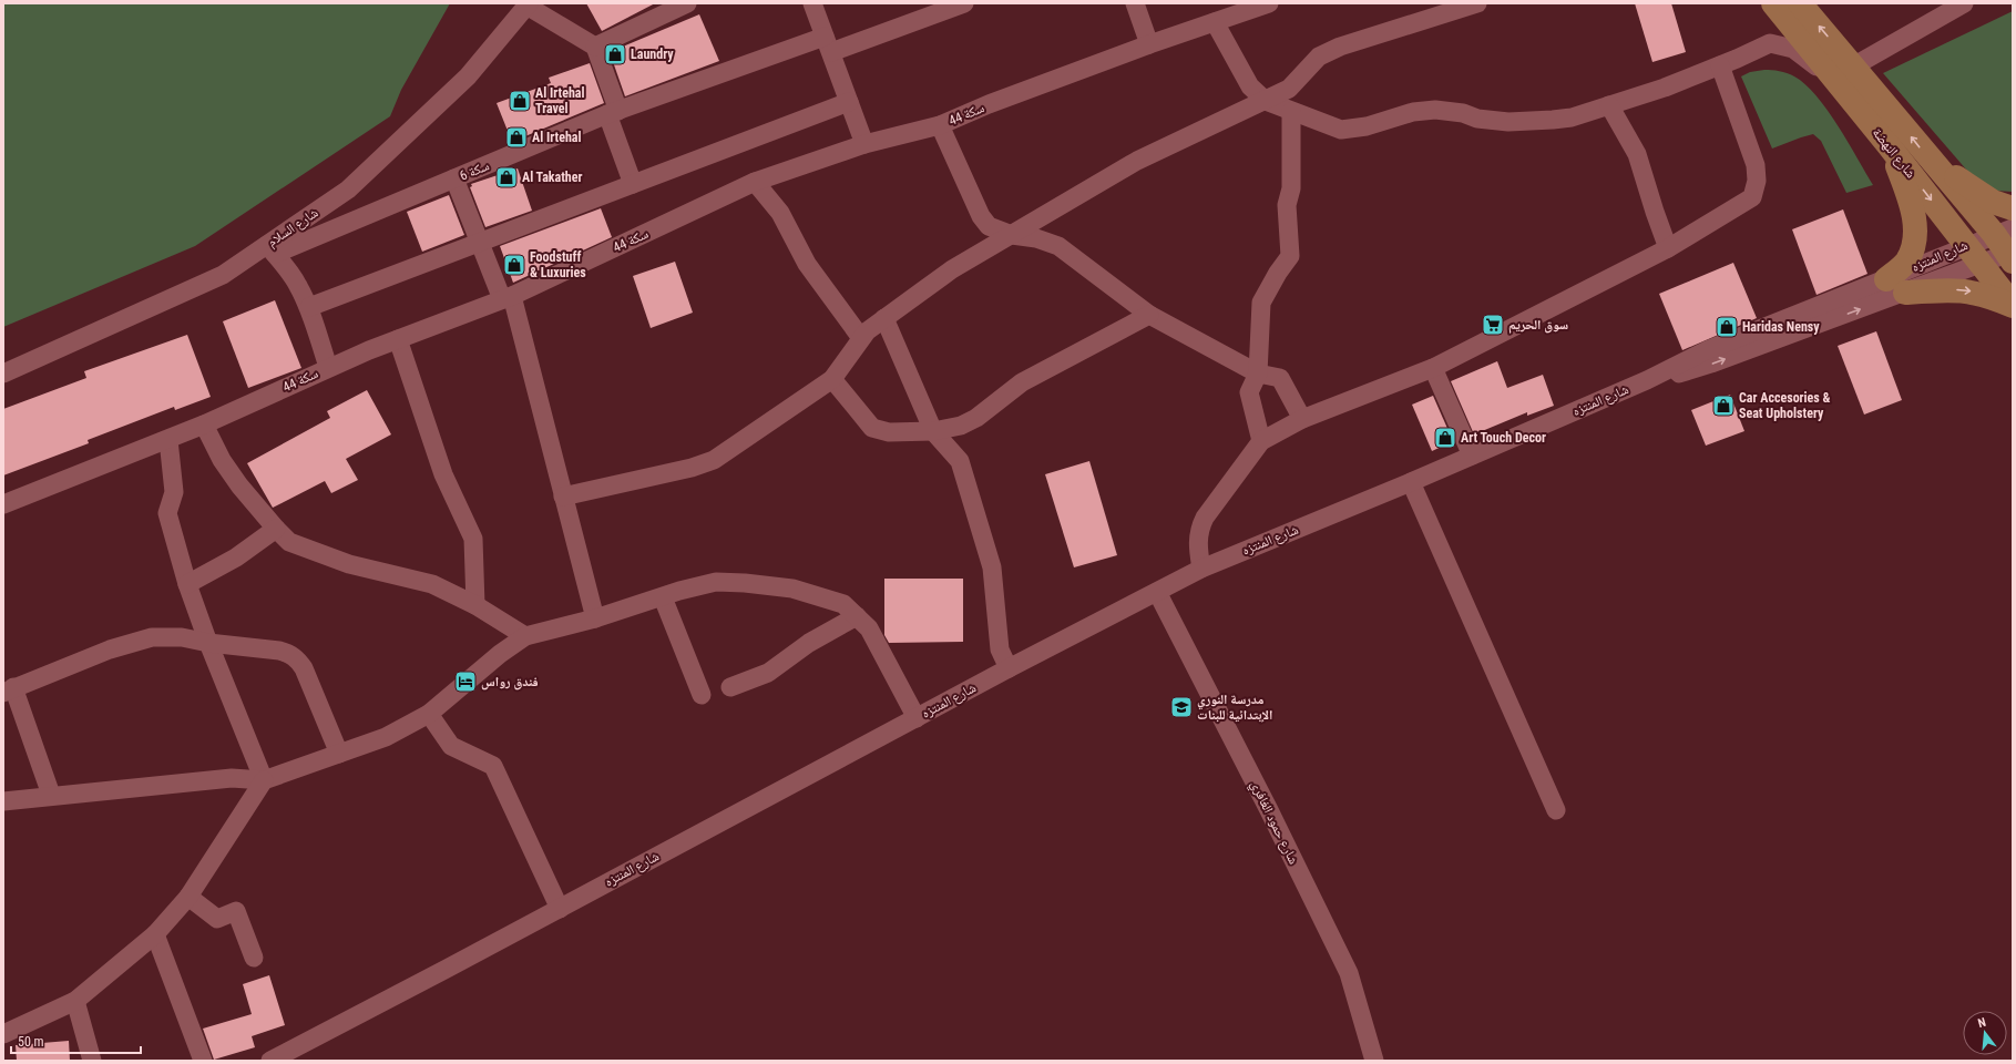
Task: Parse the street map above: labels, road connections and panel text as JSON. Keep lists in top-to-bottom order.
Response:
{
  "streets": {
    "main road": ["شارع النهضة"],
    "street": [
      "سكة 44",
      "سكة 6",
      "شارع السلام",
      "شارع المنتزه",
      "شارع حمود الغافري"
    ]
  },
  "crossings": [
    ["شارع النهضة", "شارع المنتزه"],
    ["سكة 6", "شارع السلام"],
    ["شارع المنتزه", "شارع حمود الغافري"]
  ],
  "places": {
    "shop": [
      "Laundry",
      "Al Irtehal Travel",
      "Al Irtehal",
      "Al Takather",
      "Foodstuff & Luxuries",
      "Haridas Nensy",
      "Car Accesories & Seat Upholstery",
      "Art Touch Decor"
    ],
    "supermarket": ["سوق الحريم"],
    "hotel": ["فندق رواس"],
    "school or university": ["مدرسة النوري الإبتدائية للبنات"]
  },
  "scale_bar": "50 m",
  "north": "top"
}
